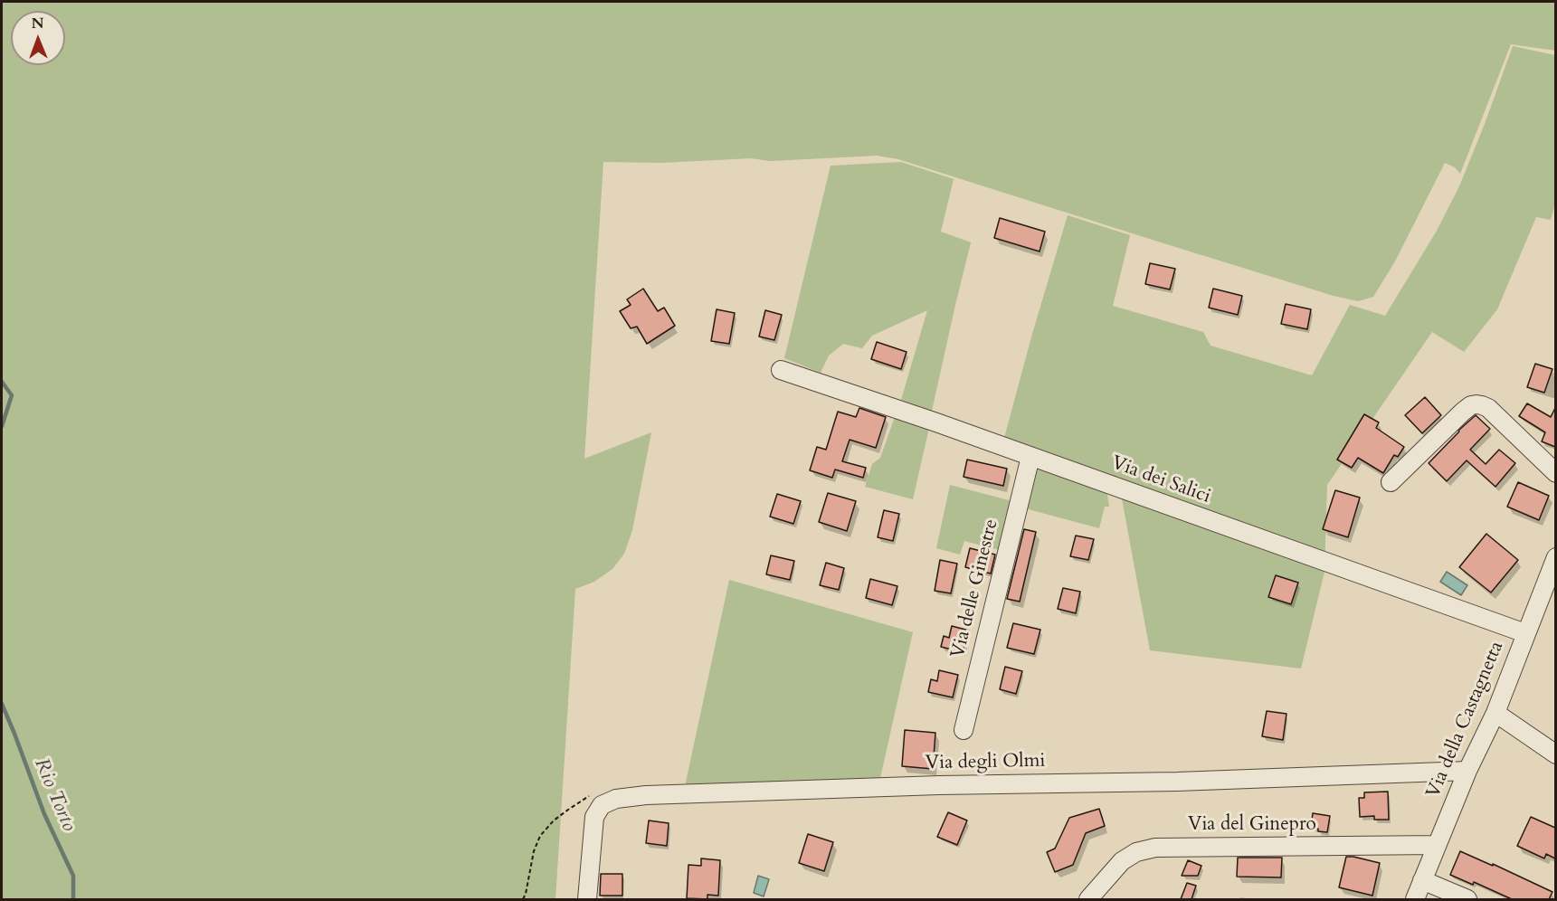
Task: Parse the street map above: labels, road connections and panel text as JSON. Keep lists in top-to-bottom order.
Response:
{
  "streets": {
    "street": [
      "Via dei Salici",
      "Via delle Ginestre",
      "Via della Castagnetta",
      "Via degli Olmi",
      "Via del Ginepro"
    ]
  },
  "crossings": [
    ["Via dei Salici", "Via delle Ginestre"],
    ["Via dei Salici", "Via della Castagnetta"],
    ["Via della Castagnetta", "Via degli Olmi"],
    ["Via della Castagnetta", "Via del Ginepro"]
  ],
  "water": ["Rio Torto"],
  "north": "top"
}
